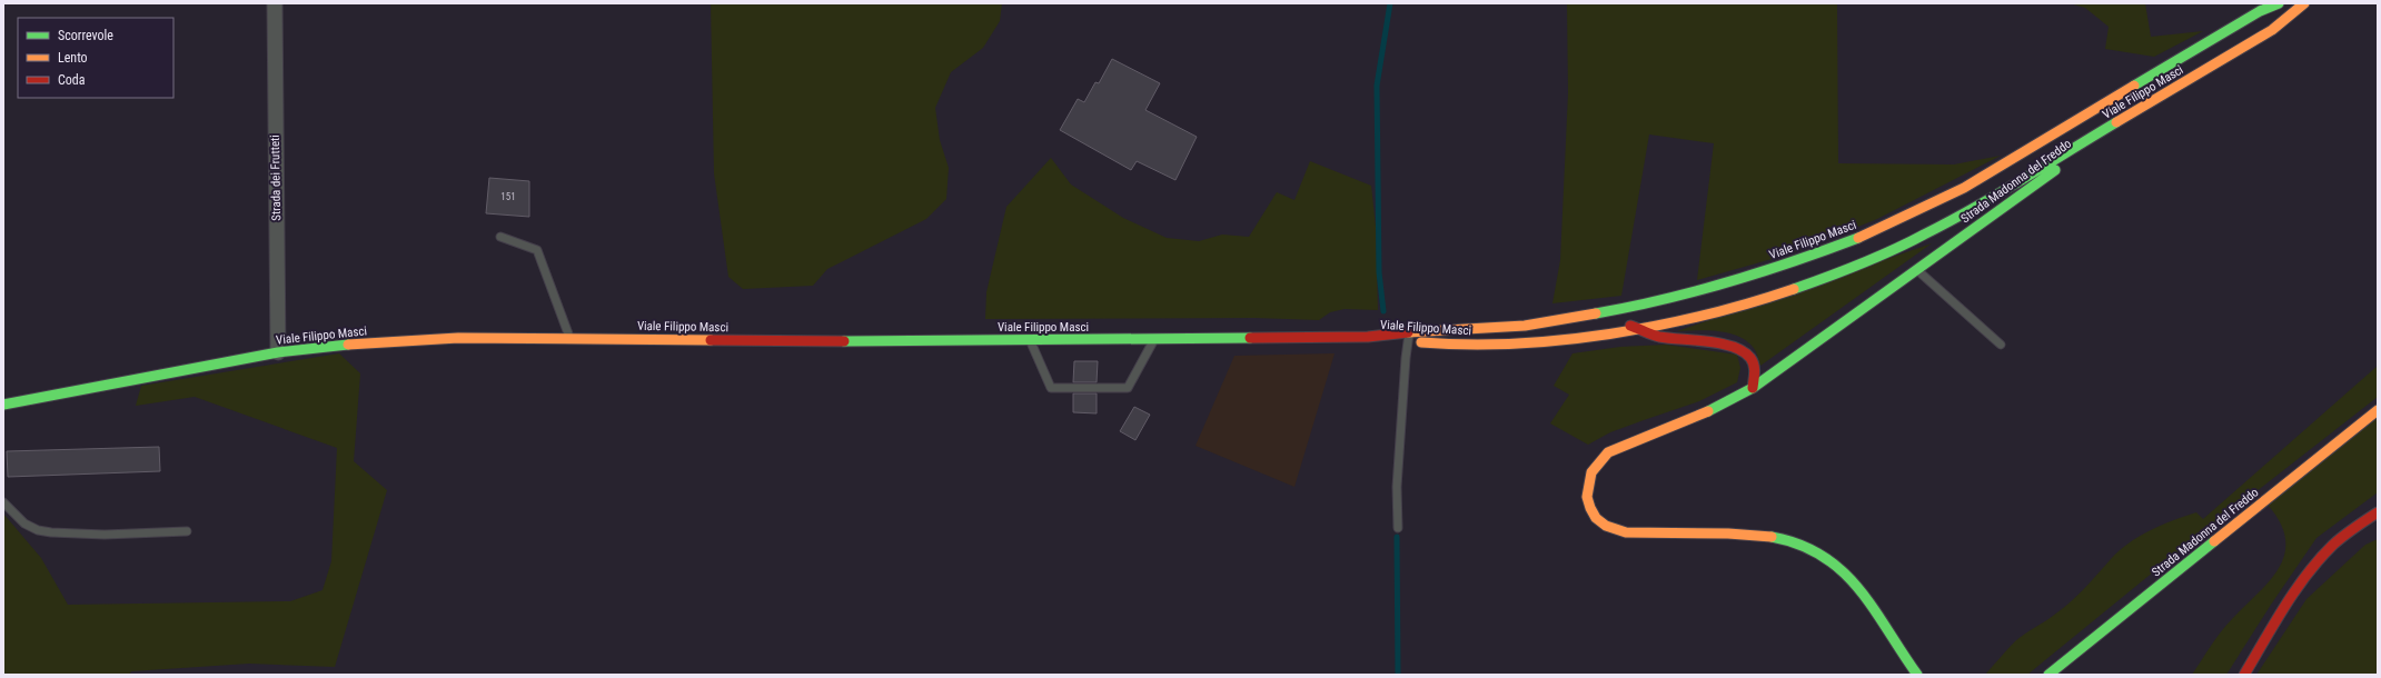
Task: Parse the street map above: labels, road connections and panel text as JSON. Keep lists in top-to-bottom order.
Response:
{
  "streets": {
    "main road": ["Viale Filippo Masci", "Strada Madonna del Freddo"],
    "street": ["Strada dei Frutteti"]
  },
  "crossings": [
    ["Viale Filippo Masci", "Strada dei Frutteti"],
    ["Viale Filippo Masci", "Strada Madonna del Freddo"]
  ],
  "house_numbers": ["151"],
  "legend": ["Scorrevole", "Lento", "Coda"]
}
